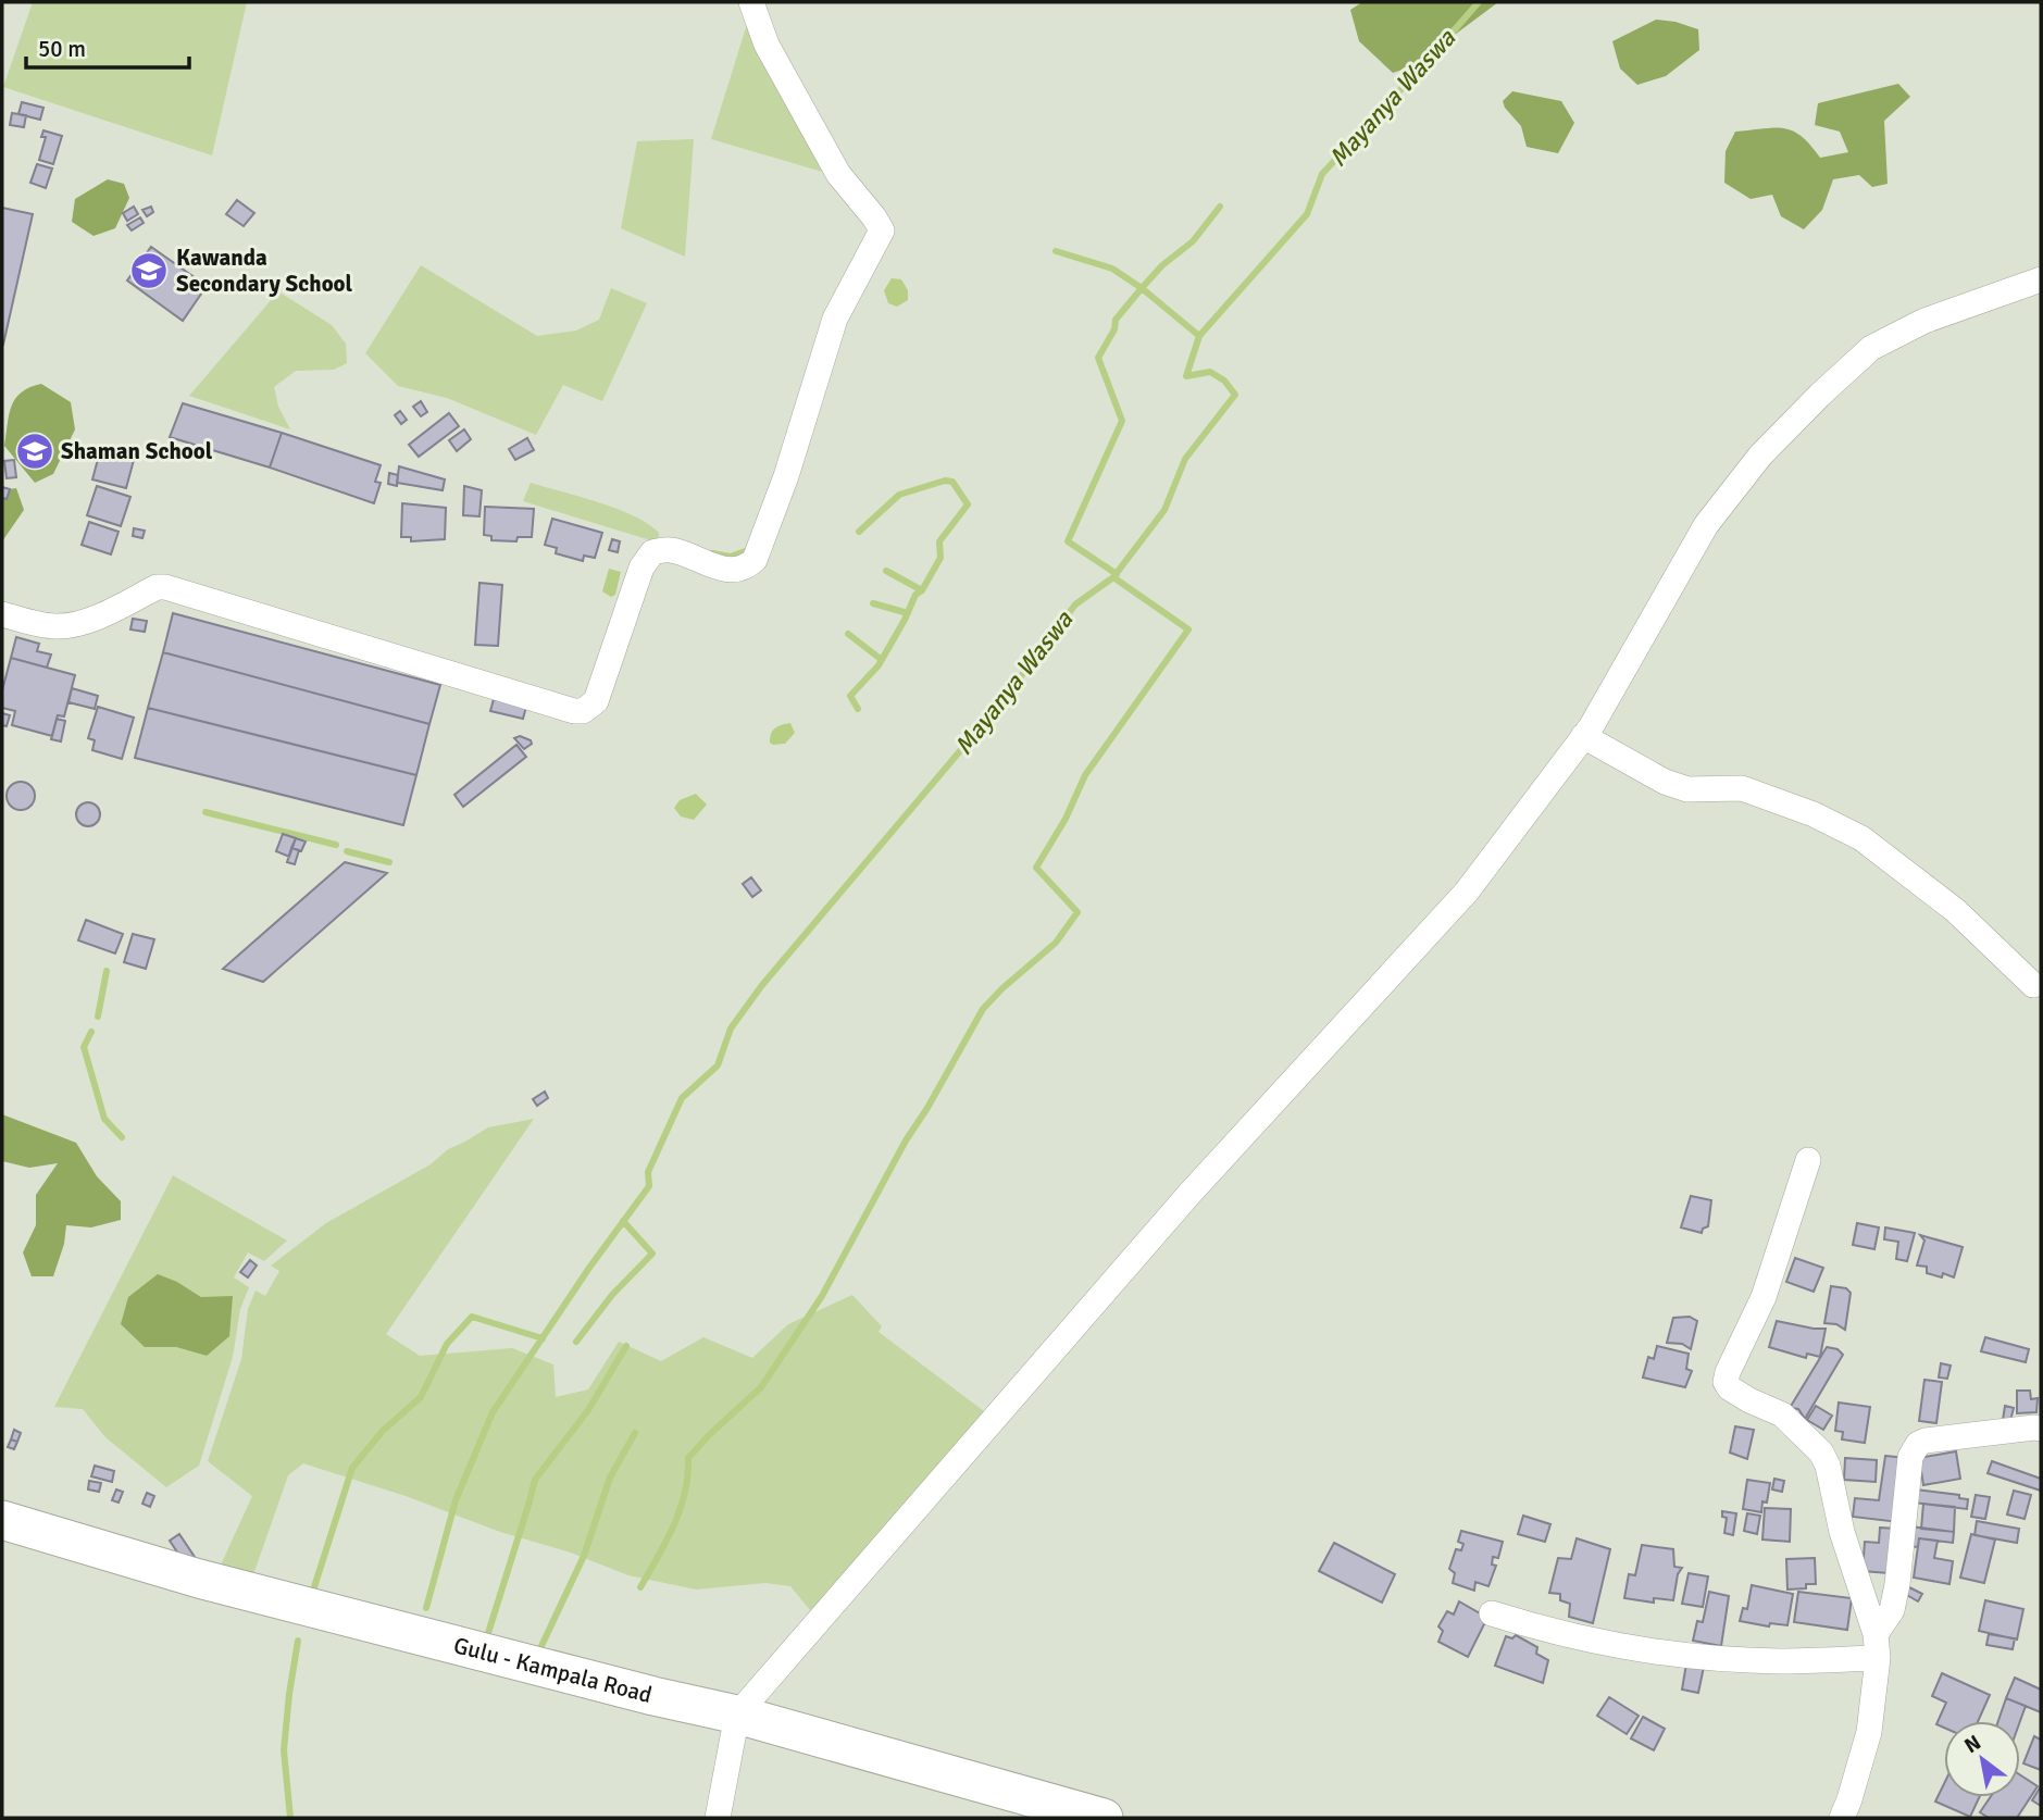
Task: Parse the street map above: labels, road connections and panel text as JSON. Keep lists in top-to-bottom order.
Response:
{
  "streets": {
    "main road": ["Gulu - Kampala Road"]
  },
  "water": ["Mayanya Waswa"],
  "places": {
    "school or university": ["Kawanda Secondary School", "Shaman School"]
  },
  "scale_bar": "50 m",
  "north": "top left"
}
